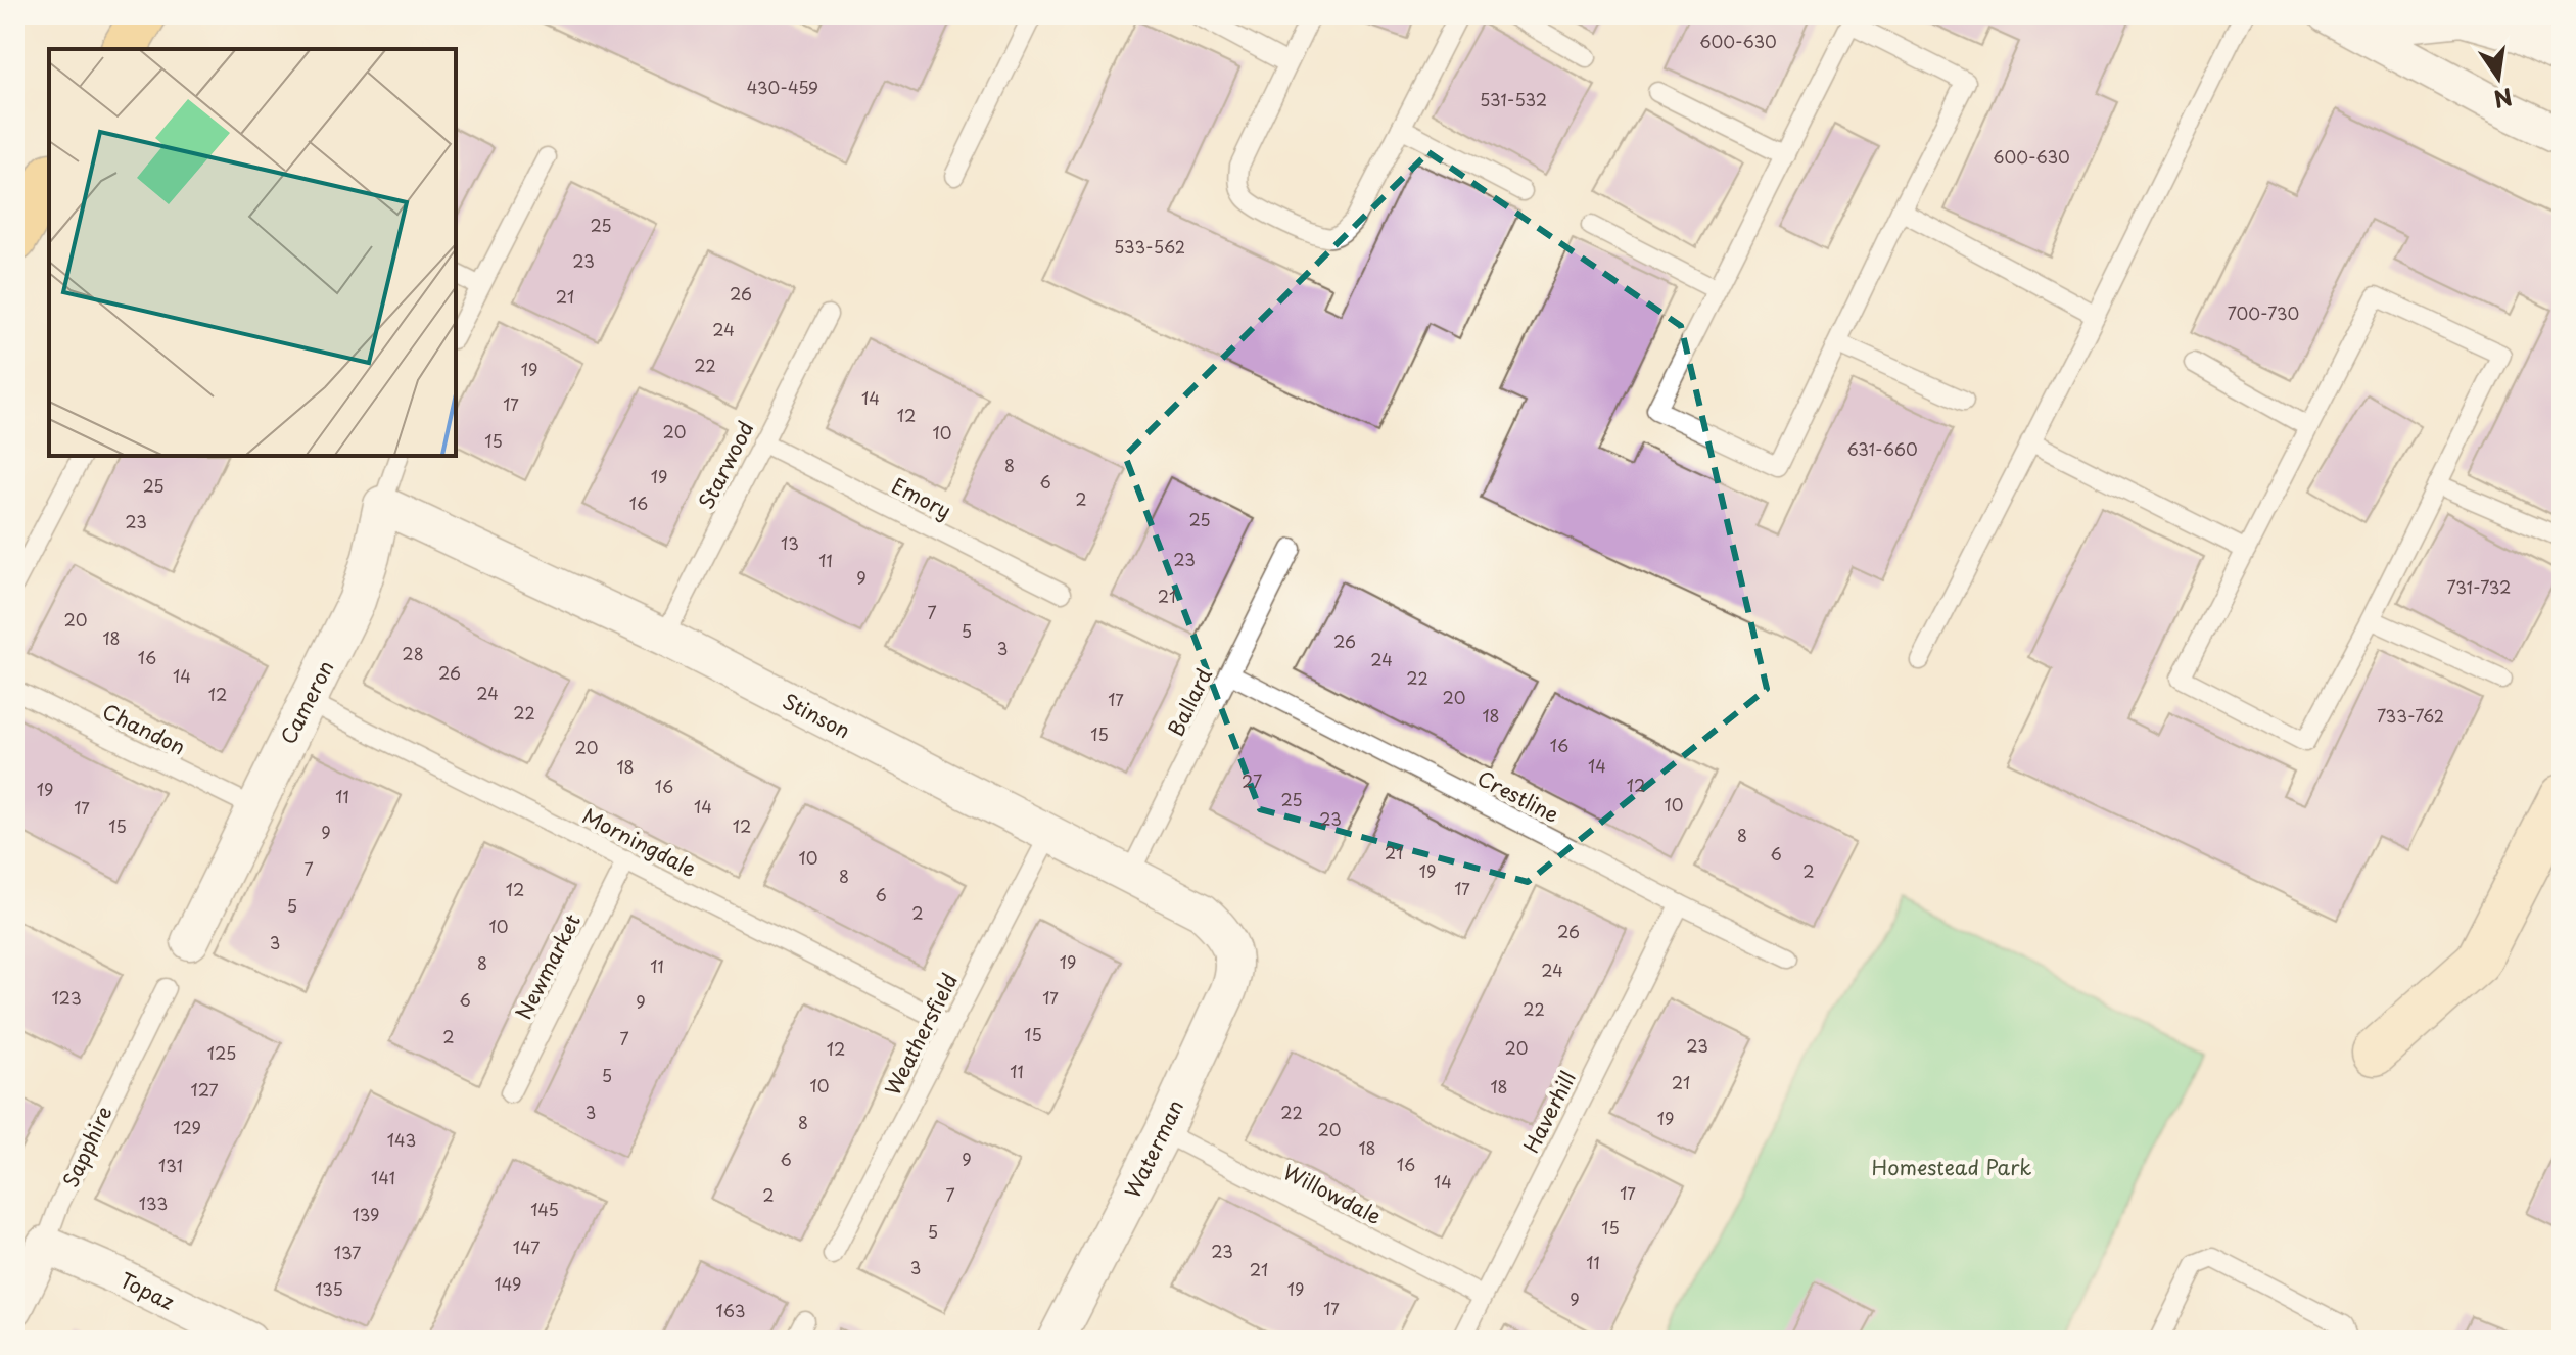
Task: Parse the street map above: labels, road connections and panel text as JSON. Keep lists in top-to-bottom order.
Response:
{
  "streets": {
    "street": [
      "Cameron",
      "Stinson",
      "Sapphire",
      "Waterman",
      "Topaz"
    ],
    "lane": [
      "Starwood",
      "Emory",
      "Ballard",
      "Chandon",
      "Crestline",
      "Morningdale",
      "Newmarket",
      "Weathersfield",
      "Haverhill",
      "Willowdale"
    ]
  },
  "crossings": [
    ["Starwood", "Emory"],
    ["Starwood", "Stinson"],
    ["Cameron", "Stinson"],
    ["Cameron", "Chandon"],
    ["Cameron", "Morningdale"],
    ["Ballard", "Stinson"],
    ["Ballard", "Crestline"],
    ["Stinson", "Weathersfield"],
    ["Stinson", "Waterman"],
    ["Crestline", "Haverhill"],
    ["Morningdale", "Newmarket"],
    ["Morningdale", "Weathersfield"],
    ["Haverhill", "Willowdale"],
    ["Sapphire", "Topaz"],
    ["Waterman", "Willowdale"]
  ],
  "parks": ["Homestead Park"],
  "house_numbers": [
    "600-630",
    "430-459",
    "531-532",
    "600-630",
    "25",
    "533-562",
    "23",
    "26",
    "21",
    "700-730",
    "24",
    "22",
    "19",
    "14",
    "17",
    "12",
    "20",
    "10",
    "15",
    "631-660",
    "8",
    "19",
    "6",
    "25",
    "2",
    "16",
    "25",
    "23",
    "13",
    "23",
    "11",
    "9",
    "731-732",
    "21",
    "7",
    "20",
    "5",
    "18",
    "26",
    "3",
    "28",
    "16",
    "24",
    "26",
    "14",
    "22",
    "24",
    "12",
    "20",
    "17",
    "22",
    "18",
    "733-762",
    "15",
    "16",
    "20",
    "14",
    "18",
    "27",
    "12",
    "16",
    "19",
    "11",
    "25",
    "10",
    "14",
    "17",
    "23",
    "15",
    "12",
    "9",
    "8",
    "21",
    "6",
    "10",
    "7",
    "19",
    "2",
    "8",
    "17",
    "12",
    "6",
    "5",
    "2",
    "10",
    "26",
    "3",
    "19",
    "8",
    "11",
    "24",
    "123",
    "17",
    "6",
    "9",
    "22",
    "15",
    "2",
    "7",
    "23",
    "20",
    "12",
    "125",
    "11",
    "5",
    "21",
    "10",
    "18",
    "127",
    "3",
    "22",
    "19",
    "8",
    "129",
    "20",
    "143",
    "18",
    "6",
    "9",
    "16",
    "131",
    "141",
    "14",
    "17",
    "2",
    "7",
    "133",
    "145",
    "139",
    "15",
    "5",
    "147",
    "23",
    "137",
    "11",
    "3",
    "21",
    "149",
    "135",
    "19",
    "9",
    "17",
    "163"
  ],
  "north": "bottom"
}
